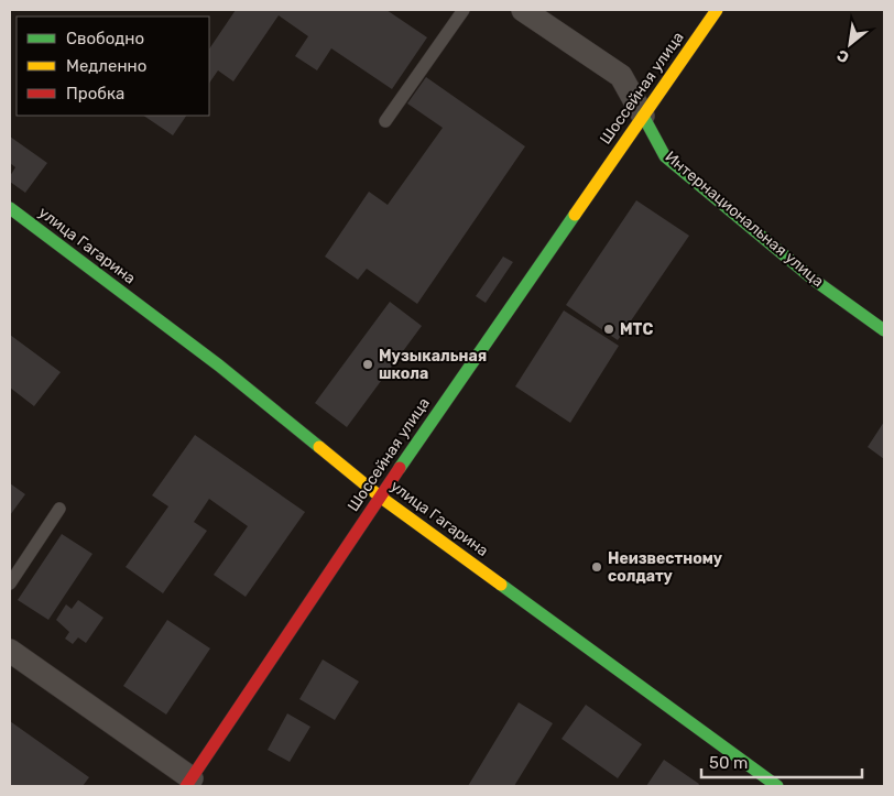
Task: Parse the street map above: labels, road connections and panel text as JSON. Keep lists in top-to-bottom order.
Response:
{
  "streets": {
    "main road": ["Шоссейная улица", "Интернациональная улица", "улица Гагарина"]
  },
  "crossings": [
    ["Шоссейная улица", "Интернациональная улица"],
    ["Шоссейная улица", "улица Гагарина"]
  ],
  "places": ["МТС", "Музыкальная школа", "Неизвестному солдату"],
  "legend": ["Свободно", "Медленно", "Пробка"],
  "scale_bar": "50 m",
  "north": "bottom left"
}
